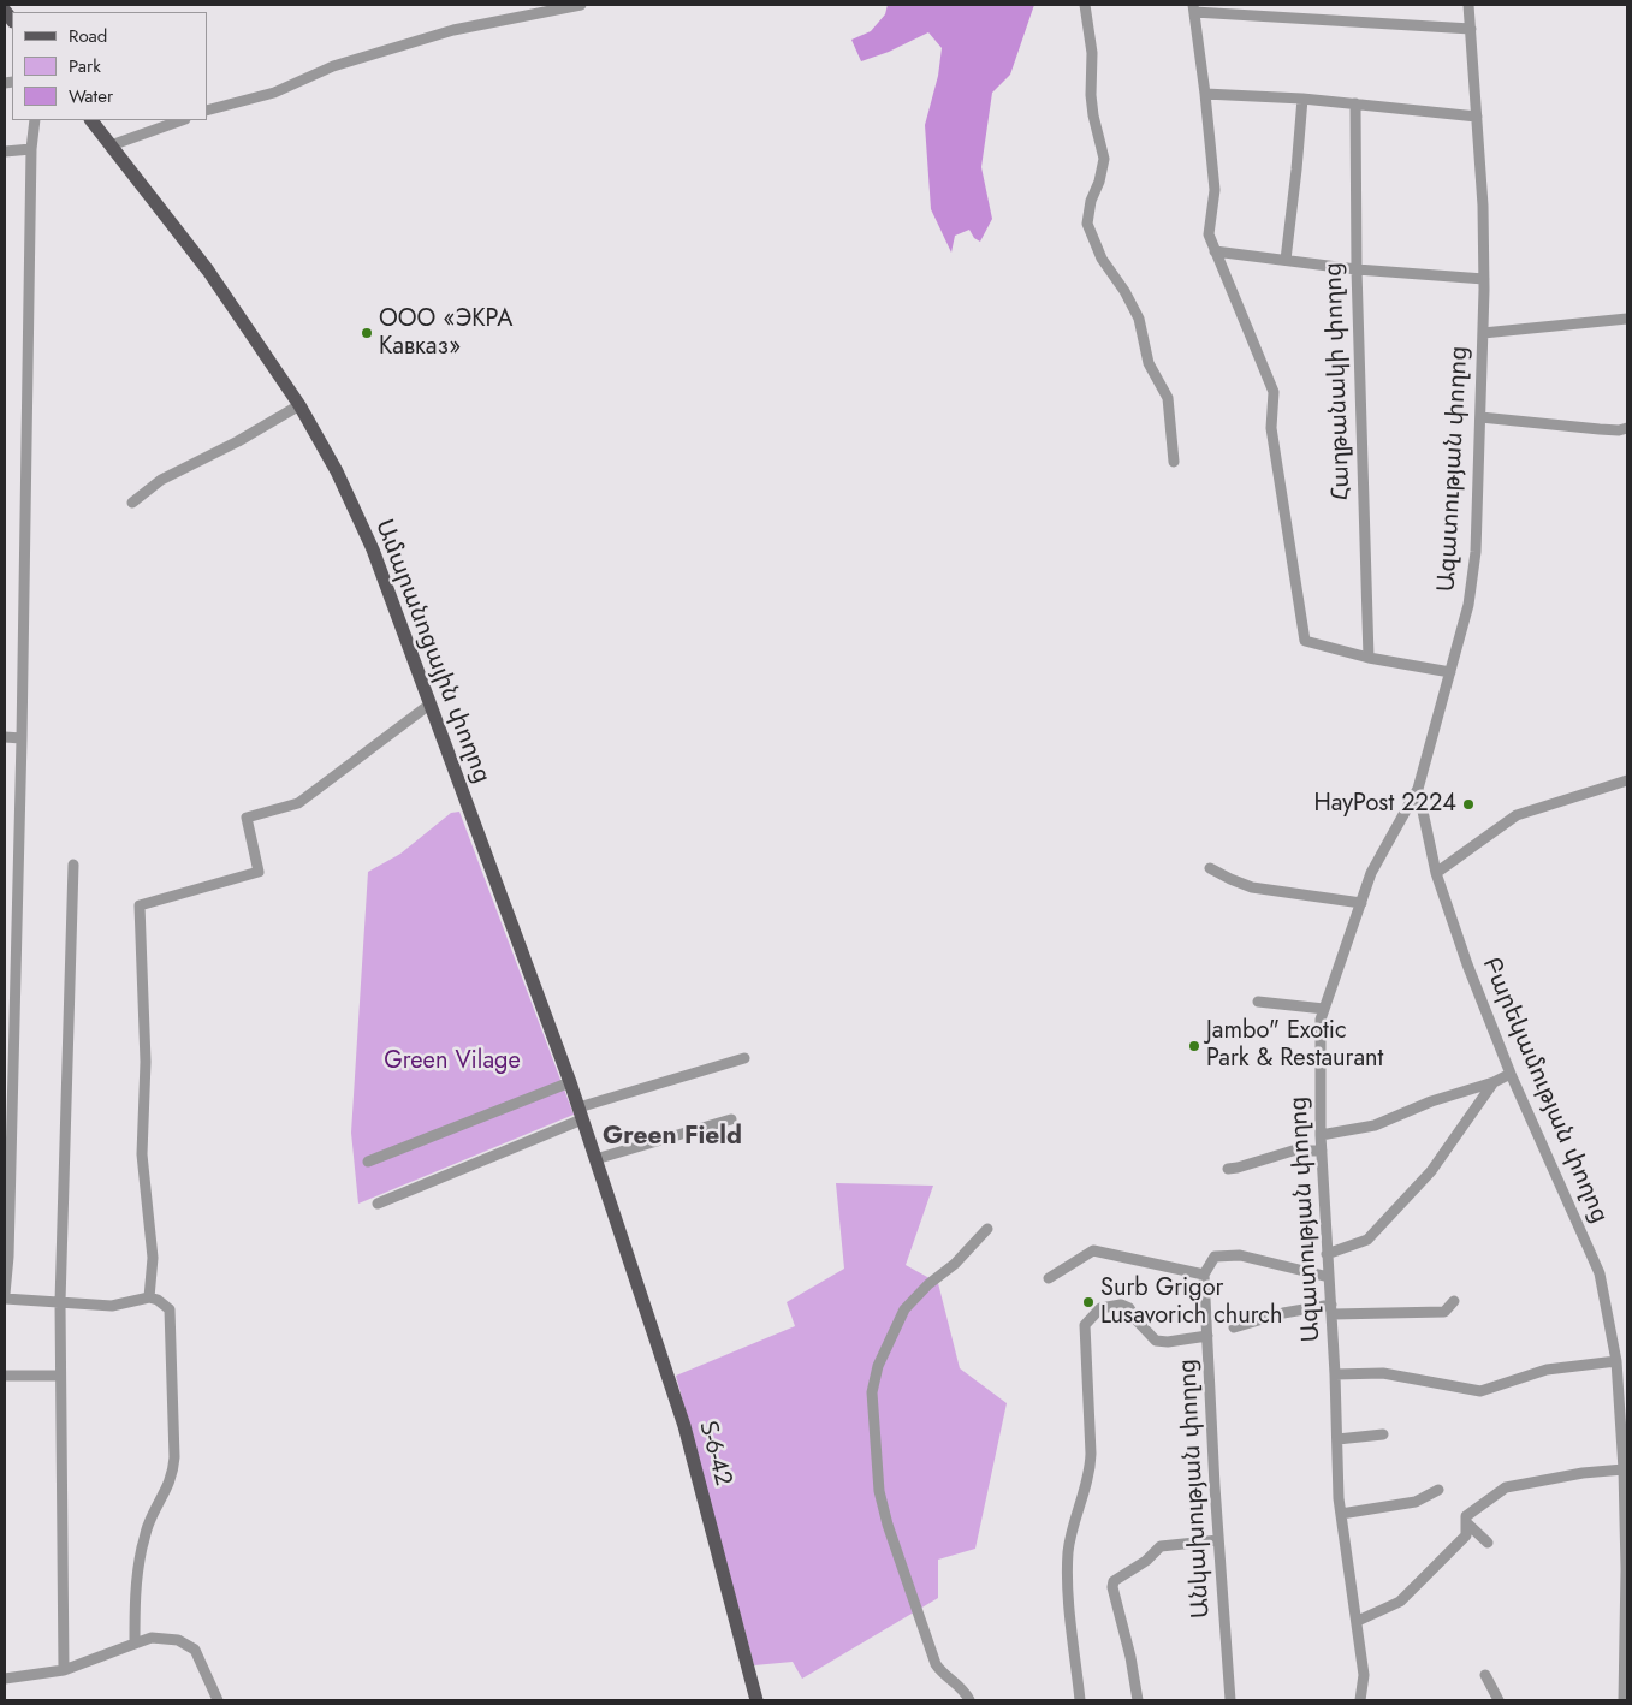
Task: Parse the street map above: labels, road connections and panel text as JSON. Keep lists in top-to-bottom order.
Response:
{
  "streets": {
    "main road": ["Ամարանոցային փողոց", "Տ-6-42"],
    "street": [
      "Հաղթանակի փողոց",
      "Ազատության փողոց",
      "Բարեկամության փողոց",
      "Անկախության փողոց"
    ]
  },
  "crossings": [
    ["Ազատության փողոց", "Բարեկամության փողոց"],
    ["Ամարանոցային փողոց", "Տ-6-42"]
  ],
  "districts": ["Green Field"],
  "parks": ["Green Vilage"],
  "places": [
    "ООО «ЭКРА Кавказ»",
    "HayPost 2224",
    "Jambo\" Exotic Park & Restaurant",
    "Surb Grigor Lusavorich church"
  ],
  "legend": ["Road", "Park", "Water"]
}
